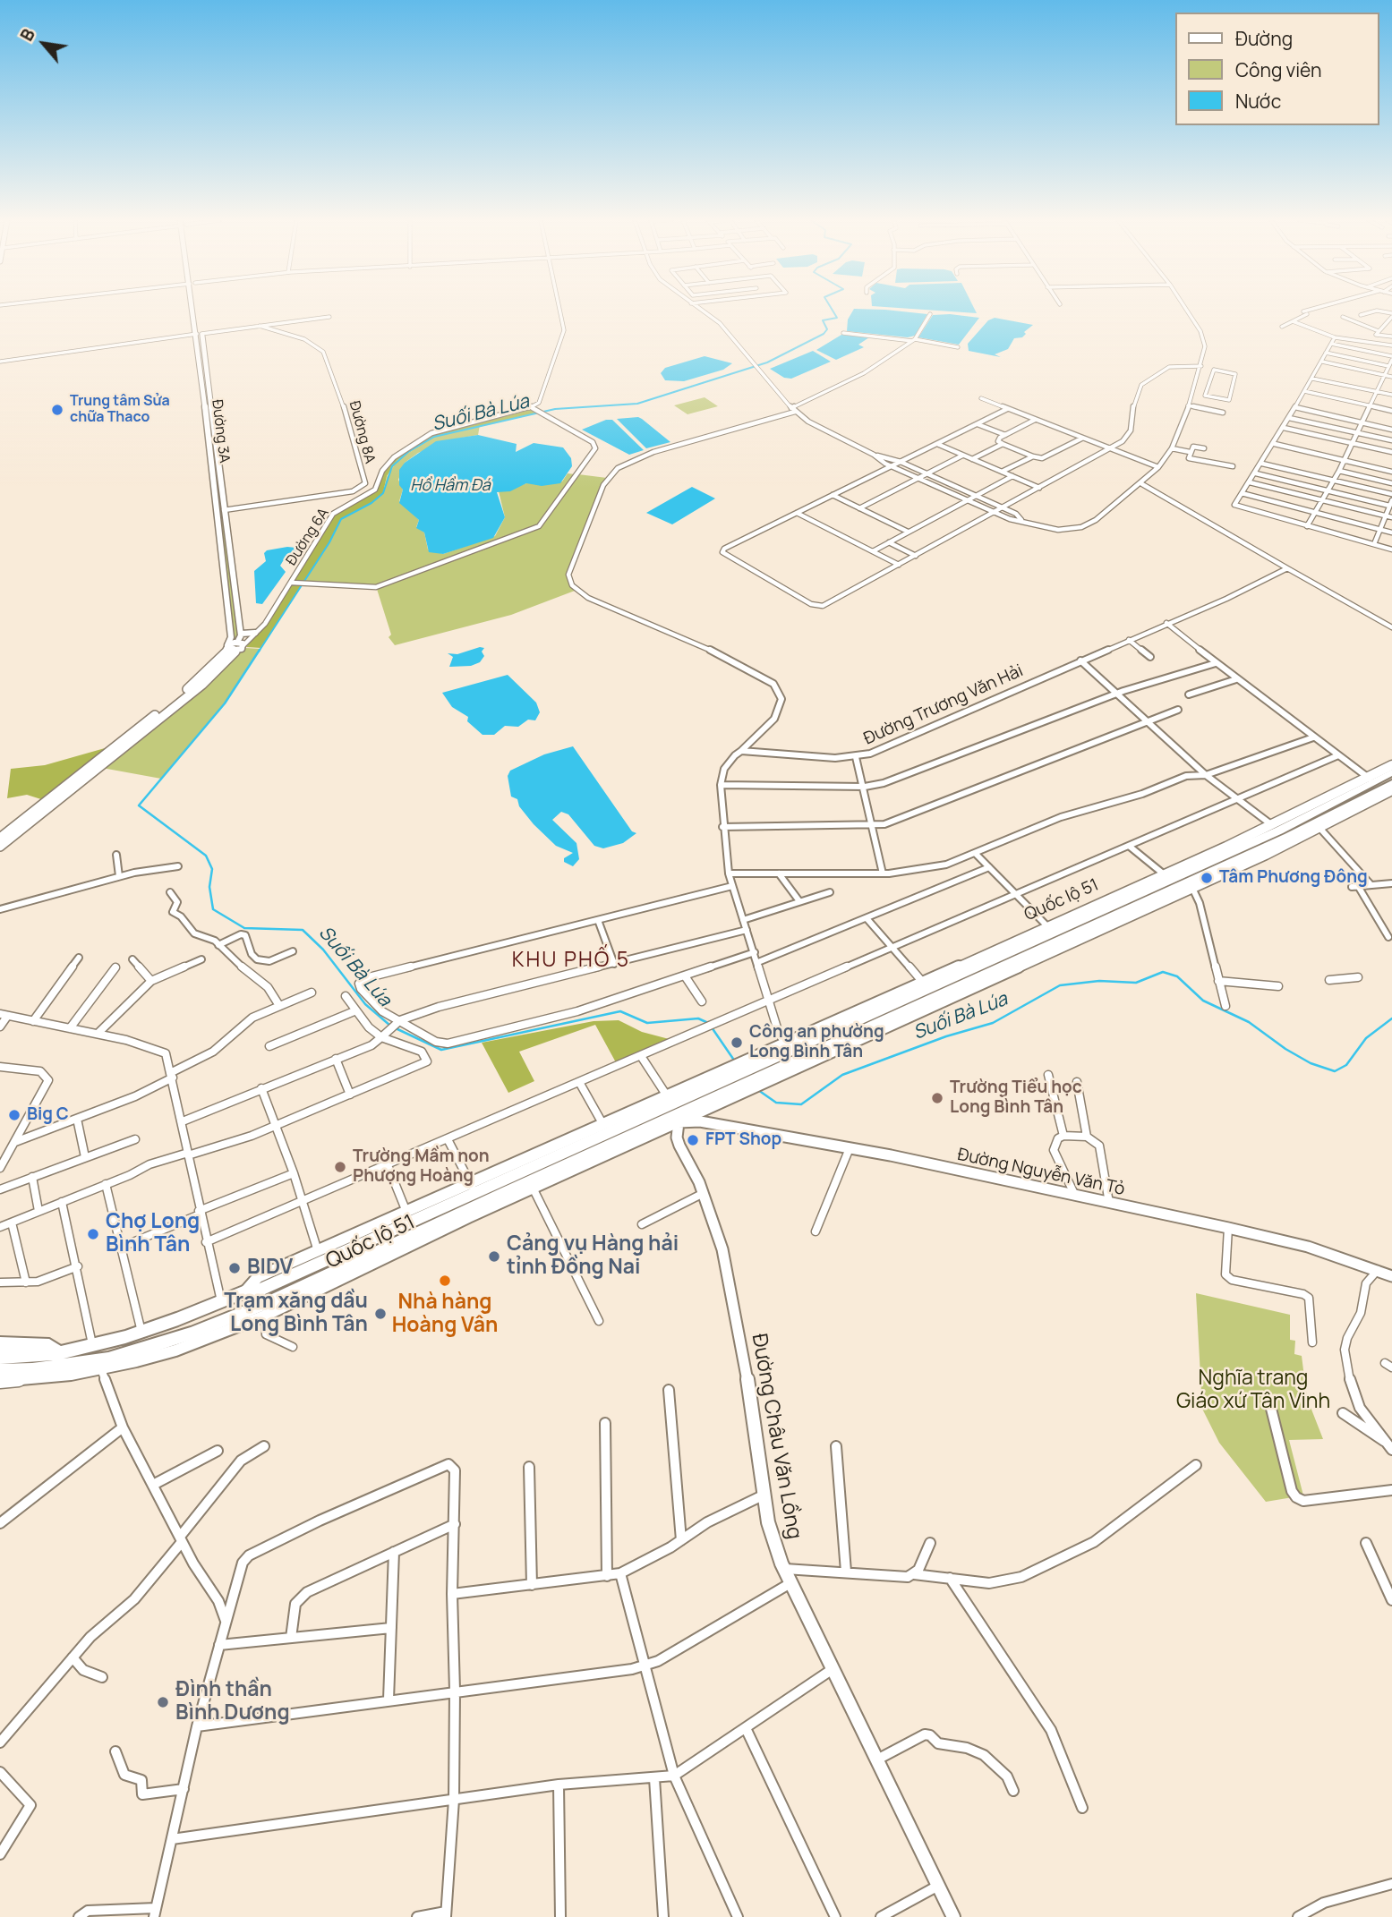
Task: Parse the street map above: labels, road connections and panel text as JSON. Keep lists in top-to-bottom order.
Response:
{
  "streets": {
    "highway": ["Quốc lộ 51"],
    "street": [
      "Đường 3A",
      "Đường 8A",
      "Đường 6A",
      "Đường Trương Văn Hải",
      "Đường Nguyễn Văn Tỏ",
      "Đường Châu Văn Lồng"
    ]
  },
  "crossings": [
    ["Đường 3A", "Đường 8A"],
    ["Đường 3A", "Đường 6A"],
    ["Quốc lộ 51", "Đường Nguyễn Văn Tỏ"],
    ["Quốc lộ 51", "Đường Châu Văn Lồng"],
    ["Đường Nguyễn Văn Tỏ", "Đường Châu Văn Lồng"]
  ],
  "districts": ["KHU PHỐ 5"],
  "water": ["Suối Bà Lúa", "Hồ Hầm Đá"],
  "parks": ["Nghĩa trang Giáo xứ Tân Vinh"],
  "places": [
    "Trung tâm Sửa chữa Thaco",
    "Tâm Phương Đông",
    "Công an phường Long Bình Tân",
    "Trường Tiểu học Long Bình Tân",
    "Big C",
    "FPT Shop",
    "Trường Mầm non Phượng Hoàng",
    "Chợ Long Bình Tân",
    "Cảng vụ Hàng hải tỉnh Đồng Nai",
    "BIDV",
    "Nhà hàng Hoàng Vân",
    "Trạm xăng dầu Long Bình Tân",
    "Đình thần Bình Dương"
  ],
  "legend": ["Đường", "Công viên", "Nước"],
  "north": "top left"
}
